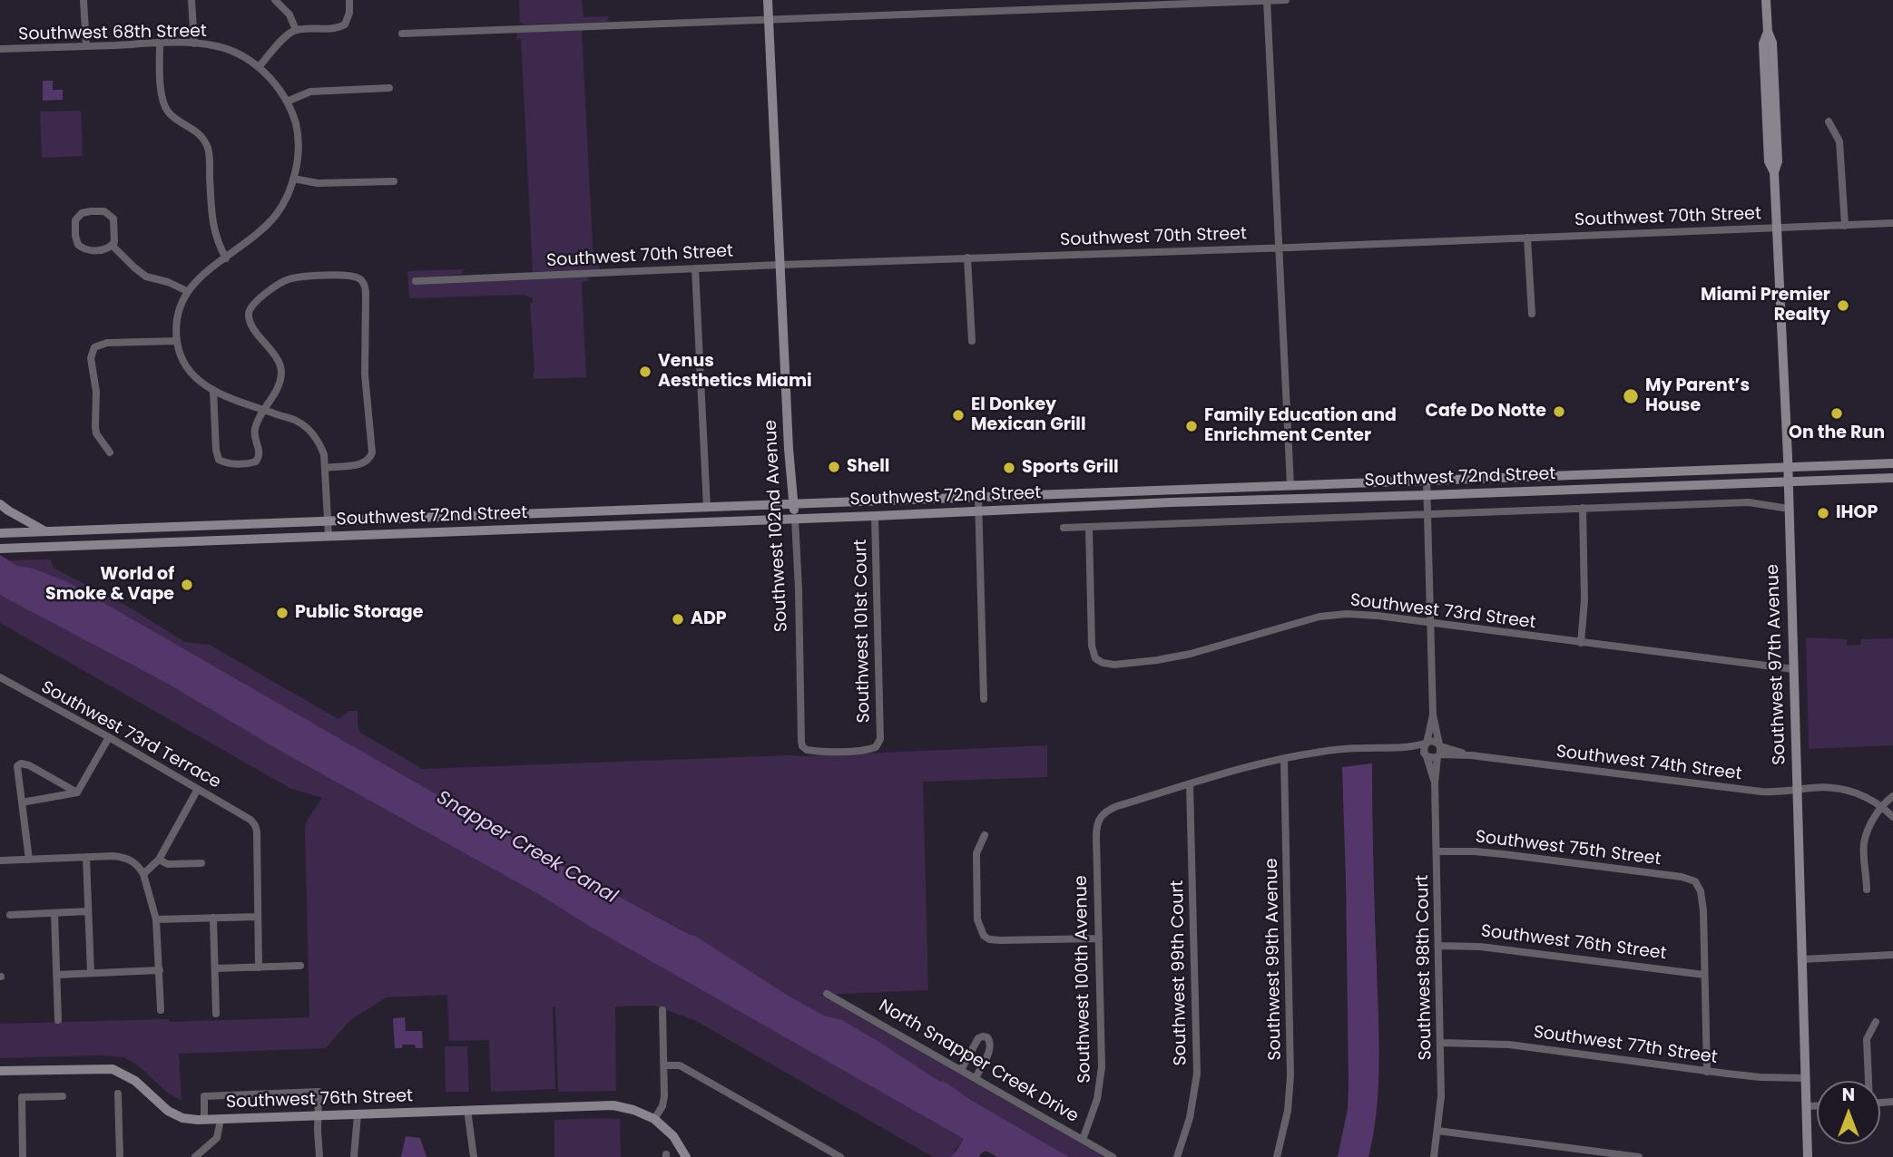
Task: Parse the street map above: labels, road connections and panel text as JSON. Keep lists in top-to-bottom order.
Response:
{
  "streets": {
    "main road": [
      "Southwest 72nd Street",
      "Southwest 102nd Avenue",
      "Southwest 97th Avenue",
      "Southwest 76th Street"
    ],
    "street": [
      "Southwest 68th Street",
      "Southwest 70th Street",
      "Southwest 73rd Street",
      "Southwest 101st Court",
      "Southwest 73rd Terrace",
      "Southwest 74th Street",
      "Southwest 75th Street",
      "Southwest 99th Avenue",
      "Southwest 98th Court",
      "Southwest 99th Court",
      "Southwest 100th Avenue",
      "Southwest 77th Street",
      "North Snapper Creek Drive"
    ]
  },
  "crossings": [
    ["Southwest 70th Street", "Southwest 102nd Avenue"],
    ["Southwest 70th Street", "Southwest 97th Avenue"],
    ["Southwest 72nd Street", "Southwest 102nd Avenue"],
    ["Southwest 72nd Street", "Southwest 73rd Street"],
    ["Southwest 72nd Street", "Southwest 101st Court"],
    ["Southwest 72nd Street", "Southwest 97th Avenue"],
    ["Southwest 72nd Street", "Southwest 98th Court"],
    ["Southwest 102nd Avenue", "Southwest 101st Court"],
    ["Southwest 73rd Street", "Southwest 97th Avenue"],
    ["Southwest 73rd Street", "Southwest 98th Court"],
    ["Southwest 97th Avenue", "Southwest 74th Street"],
    ["Southwest 97th Avenue", "Southwest 77th Street"],
    ["Southwest 74th Street", "Southwest 98th Court"],
    ["Southwest 75th Street", "Southwest 76th Street"],
    ["Southwest 75th Street", "Southwest 98th Court"],
    ["Southwest 76th Street", "Southwest 98th Court"],
    ["Southwest 98th Court", "Southwest 77th Street"],
    ["Southwest 99th Court", "Southwest 100th Avenue"],
    ["Southwest 100th Avenue", "North Snapper Creek Drive"]
  ],
  "water": ["Snapper Creek Canal"],
  "places": [
    "Miami Premier Realty",
    "Venus Aesthetics Miami",
    "My Parent’s House",
    "Cafe Do Notte",
    "On the Run",
    "El Donkey Mexican Grill",
    "Family Education and Enrichment Center",
    "Shell",
    "Sports Grill",
    "IHOP",
    "World of Smoke & Vape",
    "Public Storage",
    "ADP"
  ],
  "north": "top"
}
